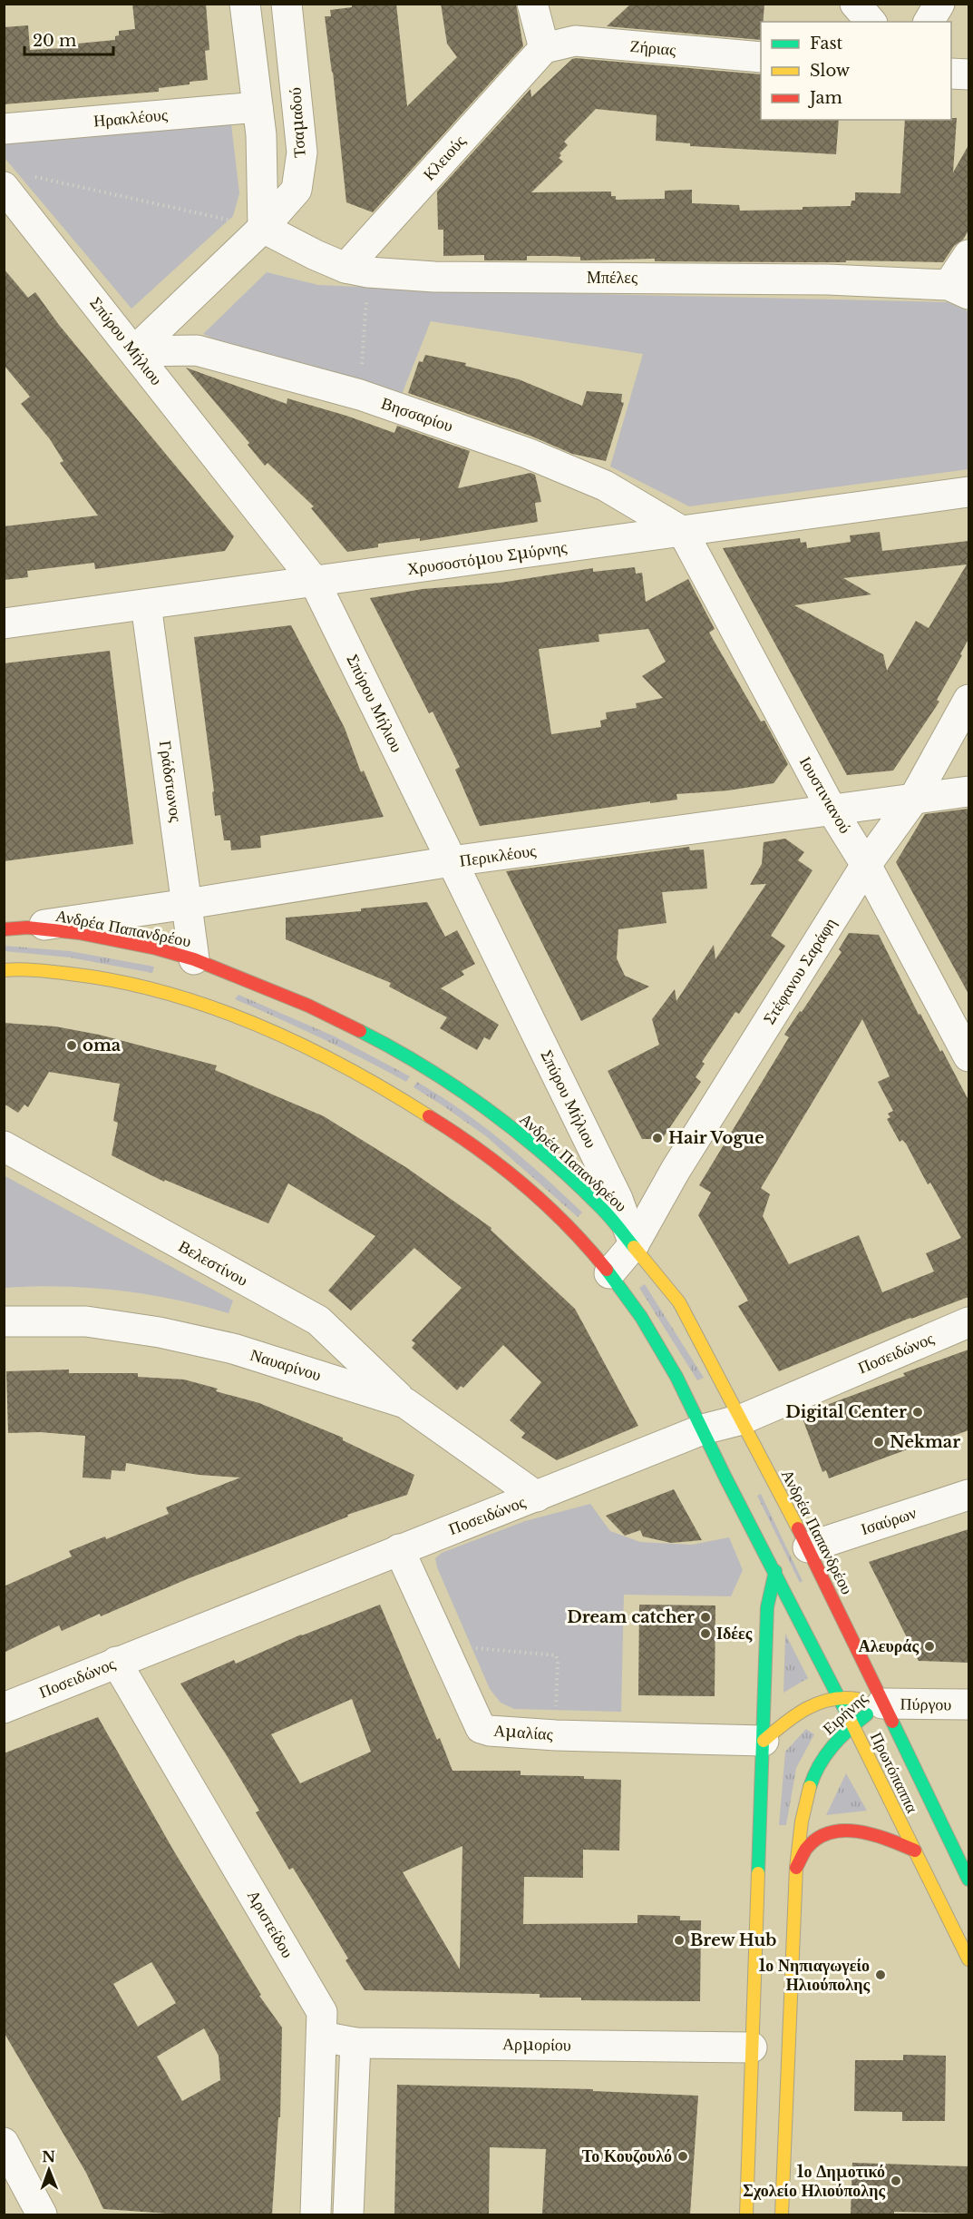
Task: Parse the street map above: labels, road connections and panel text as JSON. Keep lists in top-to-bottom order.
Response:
{
  "streets": {
    "street": [
      "Ζήριας",
      "Ηρακλέους",
      "Τσαμαδού",
      "Κλειούς",
      "Μπέλες",
      "Σπύρου Μήλιου",
      "Βησσαρίου",
      "Χρυσοστόμου Σμύρνης",
      "Γράδστωνος",
      "Ιουστινιανού",
      "Περικλέους",
      "Ανδρέα Παπανδρέου",
      "Στέφανου Σαράφη",
      "Βελεστίνου",
      "Ποσειδώνος",
      "Ναυαρίνου",
      "Ισαύρων",
      "Πύργου",
      "Ειρήνης",
      "Αμαλίας",
      "Πρωτόπαππα",
      "Αριστείδου",
      "Αρμορίου"
    ]
  },
  "crossings": [
    ["Ζήριας", "Κλειούς"],
    ["Τσαμαδού", "Μπέλες"],
    ["Τσαμαδού", "Σπύρου Μήλιου"],
    ["Τσαμαδού", "Βησσαρίου"],
    ["Κλειούς", "Μπέλες"],
    ["Σπύρου Μήλιου", "Βησσαρίου"],
    ["Σπύρου Μήλιου", "Χρυσοστόμου Σμύρνης"],
    ["Σπύρου Μήλιου", "Περικλέους"],
    ["Σπύρου Μήλιου", "Ανδρέα Παπανδρέου"],
    ["Σπύρου Μήλιου", "Στέφανου Σαράφη"],
    ["Βησσαρίου", "Χρυσοστόμου Σμύρνης"],
    ["Βησσαρίου", "Ιουστινιανού"],
    ["Χρυσοστόμου Σμύρνης", "Γράδστωνος"],
    ["Χρυσοστόμου Σμύρνης", "Ιουστινιανού"],
    ["Γράδστωνος", "Περικλέους"],
    ["Γράδστωνος", "Ανδρέα Παπανδρέου"],
    ["Ιουστινιανού", "Περικλέους"],
    ["Ιουστινιανού", "Στέφανου Σαράφη"],
    ["Περικλέους", "Ανδρέα Παπανδρέου"],
    ["Περικλέους", "Στέφανου Σαράφη"],
    ["Ανδρέα Παπανδρέου", "Στέφανου Σαράφη"],
    ["Ανδρέα Παπανδρέου", "Ποσειδώνος"],
    ["Ανδρέα Παπανδρέου", "Ισαύρων"],
    ["Ανδρέα Παπανδρέου", "Πύργου"],
    ["Ανδρέα Παπανδρέου", "Ειρήνης"],
    ["Ανδρέα Παπανδρέου", "Πρωτόπαππα"],
    ["Βελεστίνου", "Ναυαρίνου"],
    ["Ποσειδώνος", "Ναυαρίνου"],
    ["Ποσειδώνος", "Αμαλίας"],
    ["Ποσειδώνος", "Αριστείδου"],
    ["Πύργου", "Ειρήνης"],
    ["Πύργου", "Πρωτόπαππα"],
    ["Ειρήνης", "Αμαλίας"],
    ["Ειρήνης", "Πρωτόπαππα"],
    ["Αριστείδου", "Αρμορίου"]
  ],
  "places": [
    "oma",
    "Hair Vogue",
    "Digital Center",
    "Nekmar",
    "Dream catcher",
    "Ιδέες",
    "Αλευράς",
    "Brew Hub",
    "1ο Νηπιαγωγείο Ηλιούπολης",
    "Το Κουζουλό",
    "1ο Δημοτικό Σχολείο Ηλιούπολης"
  ],
  "legend": ["Fast", "Slow", "Jam"],
  "scale_bar": "20 m",
  "north": "top"
}
